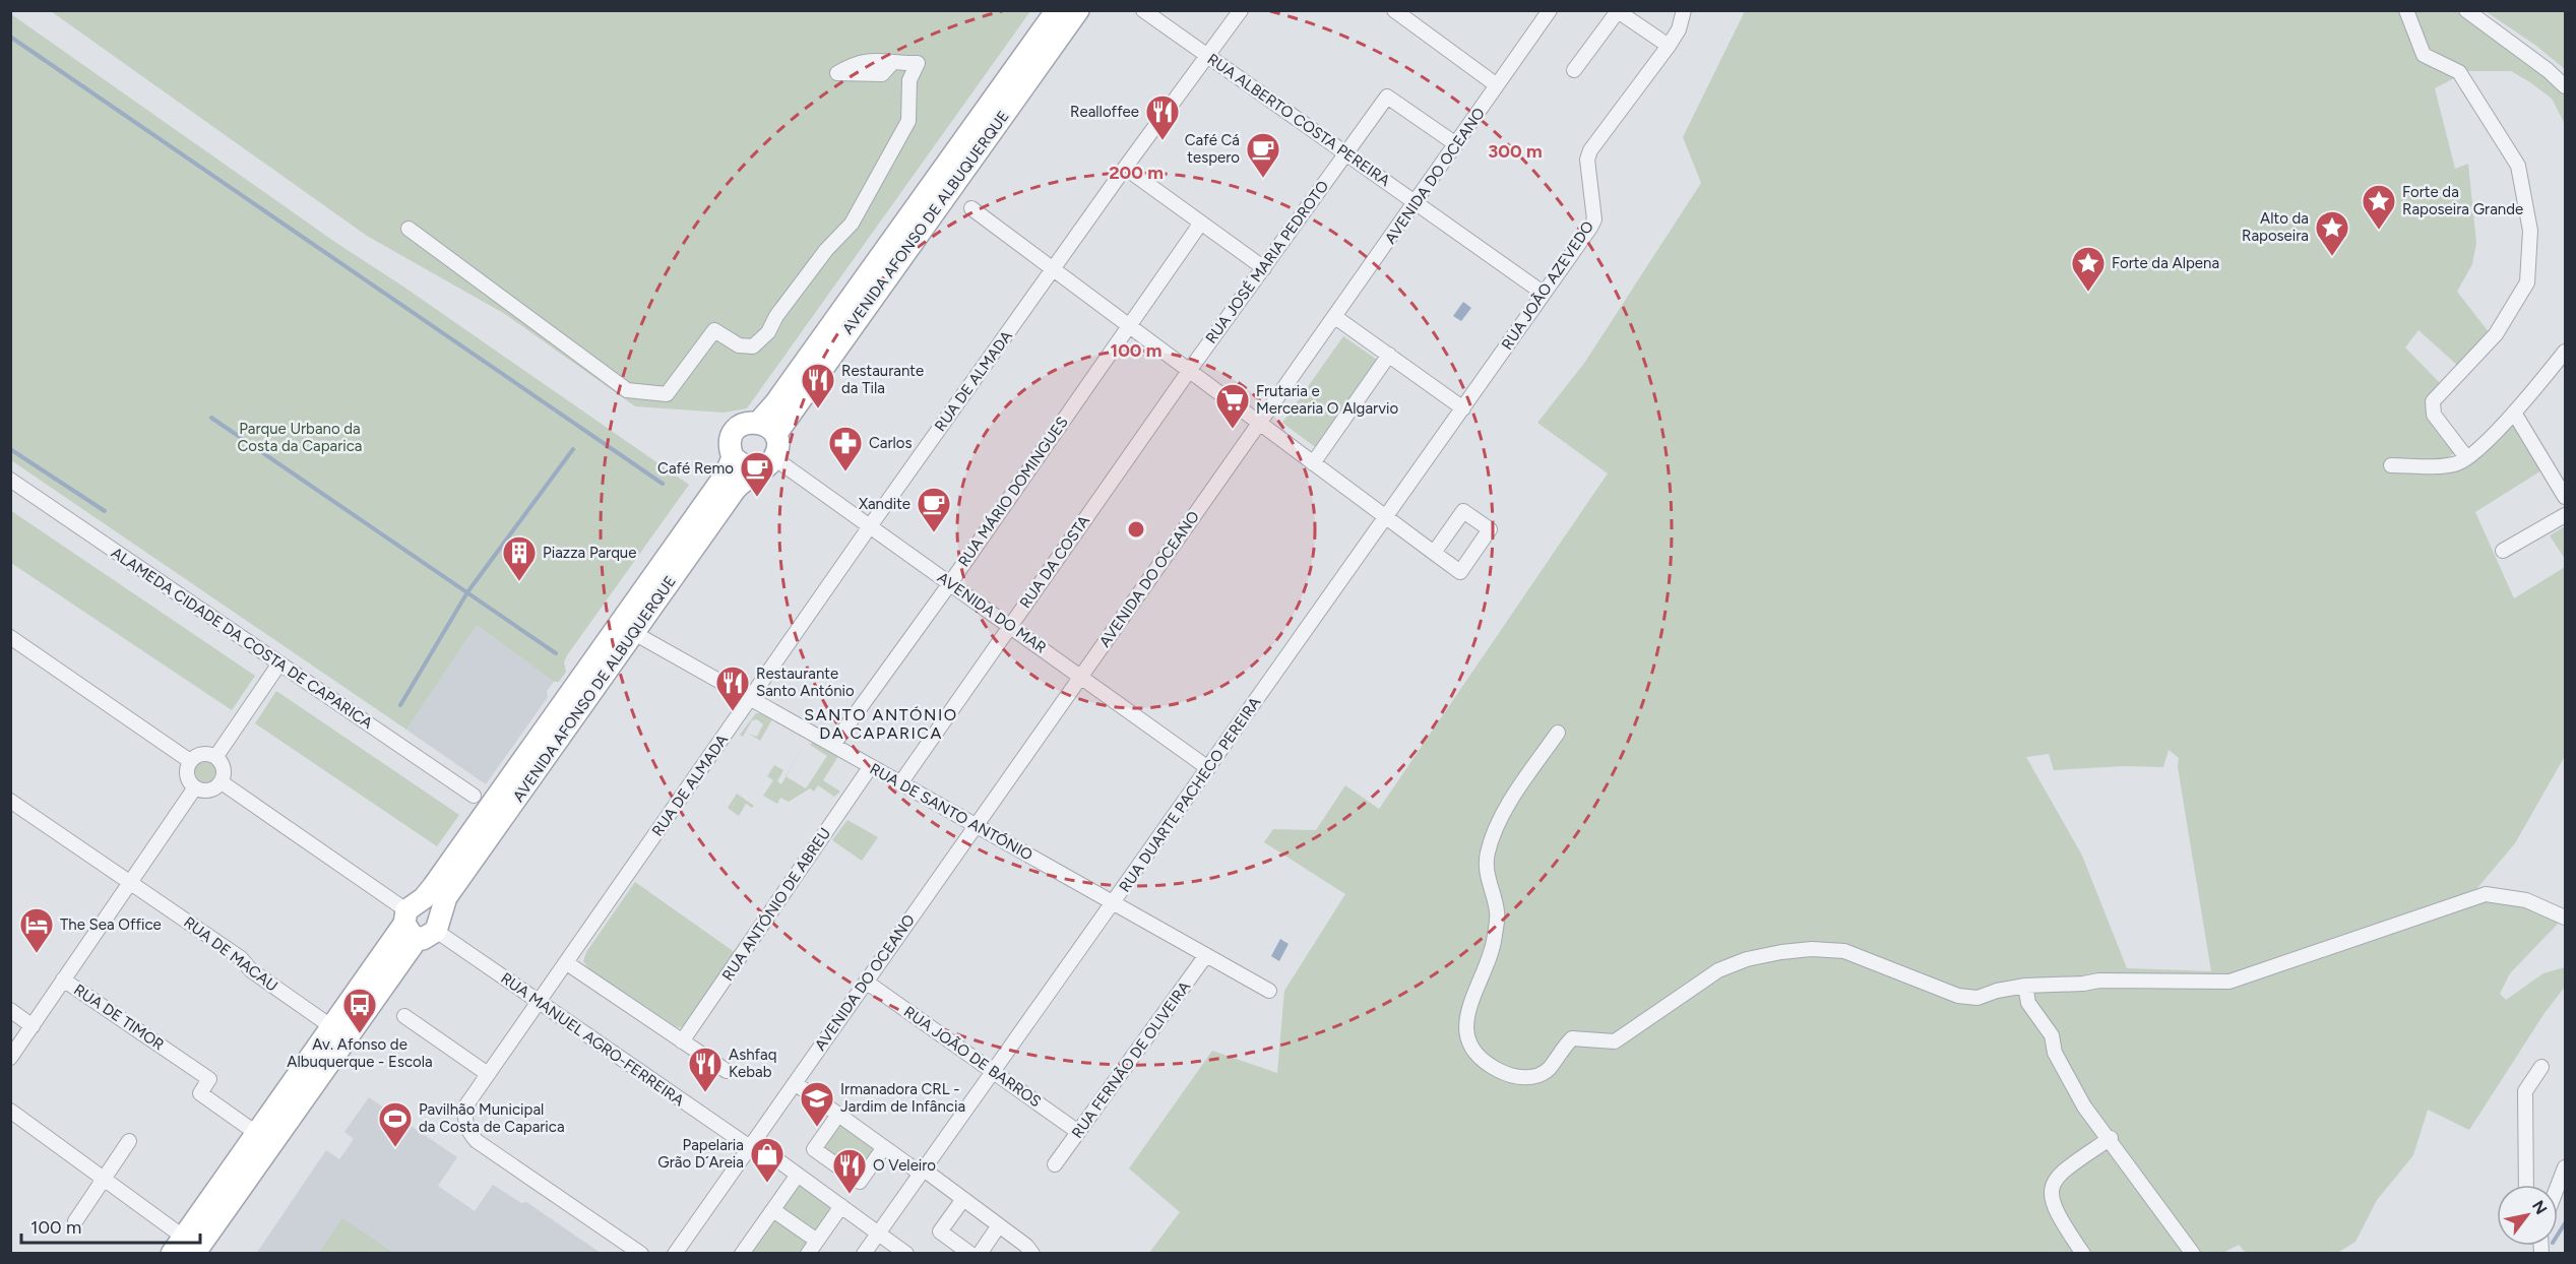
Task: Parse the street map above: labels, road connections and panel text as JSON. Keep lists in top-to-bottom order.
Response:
{
  "streets": {
    "main road": ["AVENIDA AFONSO DE ALBUQUERQUE"],
    "street": [
      "RUA ALBERTO COSTA PEREIRA",
      "AVENIDA DO OCEANO",
      "RUA JOSÉ MARIA PEDROTO",
      "RUA JOÃO AZEVEDO",
      "RUA DE ALMADA",
      "RUA MÁRIO DOMINGUES",
      "RUA DA COSTA",
      "AVENIDA DO MAR",
      "ALAMEDA CIDADE DA COSTA DE CAPARICA",
      "RUA DUARTE PACHECO PEREIRA",
      "RUA DE SANTO ANTÓNIO",
      "RUA ANTÓNIO DE ABREU",
      "RUA DE MACAU",
      "RUA DE TIMOR",
      "RUA MANUEL AGRO-FERREIRA",
      "RUA JOÃO DE BARROS",
      "RUA FERNÃO DE OLIVEIRA"
    ]
  },
  "crossings": [
    ["RUA ALBERTO COSTA PEREIRA", "AVENIDA DO OCEANO"],
    ["RUA ALBERTO COSTA PEREIRA", "RUA JOSÉ MARIA PEDROTO"],
    ["RUA ALBERTO COSTA PEREIRA", "RUA JOÃO AZEVEDO"],
    ["RUA ALBERTO COSTA PEREIRA", "RUA DE ALMADA"],
    ["AVENIDA DO OCEANO", "RUA JOSÉ MARIA PEDROTO"],
    ["AVENIDA DO OCEANO", "AVENIDA DO MAR"],
    ["AVENIDA DO OCEANO", "RUA DE SANTO ANTÓNIO"],
    ["AVENIDA DO OCEANO", "RUA MANUEL AGRO-FERREIRA"],
    ["AVENIDA DO OCEANO", "RUA JOÃO DE BARROS"],
    ["AVENIDA AFONSO DE ALBUQUERQUE", "AVENIDA DO MAR"],
    ["AVENIDA AFONSO DE ALBUQUERQUE", "RUA DE SANTO ANTÓNIO"],
    ["AVENIDA AFONSO DE ALBUQUERQUE", "RUA DE MACAU"],
    ["AVENIDA AFONSO DE ALBUQUERQUE", "RUA DE TIMOR"],
    ["AVENIDA AFONSO DE ALBUQUERQUE", "RUA MANUEL AGRO-FERREIRA"],
    ["RUA JOSÉ MARIA PEDROTO", "RUA DA COSTA"],
    ["RUA JOÃO AZEVEDO", "RUA DUARTE PACHECO PEREIRA"],
    ["RUA DE ALMADA", "AVENIDA DO MAR"],
    ["RUA DE ALMADA", "RUA DE SANTO ANTÓNIO"],
    ["RUA DE ALMADA", "RUA MANUEL AGRO-FERREIRA"],
    ["RUA MÁRIO DOMINGUES", "AVENIDA DO MAR"],
    ["RUA MÁRIO DOMINGUES", "RUA DE SANTO ANTÓNIO"],
    ["RUA DA COSTA", "AVENIDA DO MAR"],
    ["RUA DA COSTA", "RUA DE SANTO ANTÓNIO"],
    ["AVENIDA DO MAR", "RUA DUARTE PACHECO PEREIRA"],
    ["RUA DUARTE PACHECO PEREIRA", "RUA DE SANTO ANTÓNIO"],
    ["RUA DUARTE PACHECO PEREIRA", "RUA MANUEL AGRO-FERREIRA"],
    ["RUA DUARTE PACHECO PEREIRA", "RUA JOÃO DE BARROS"],
    ["RUA DE SANTO ANTÓNIO", "RUA ANTÓNIO DE ABREU"],
    ["RUA DE SANTO ANTÓNIO", "RUA FERNÃO DE OLIVEIRA"],
    ["RUA JOÃO DE BARROS", "RUA FERNÃO DE OLIVEIRA"]
  ],
  "districts": ["SANTO ANTÓNIO DA CAPARICA"],
  "parks": ["Parque Urbano da Costa da Caparica"],
  "places": {
    "restaurant": [
      "Realloffee",
      "Restaurante da Tila",
      "Restaurante Santo António",
      "Ashfaq Kebab",
      "O Veleiro"
    ],
    "cafe": ["Café Cá tespero", "Café Remo", "Xandite"],
    "place": ["Forte da Raposeira Grande", "Alto da Raposeira", "Forte da Alpena"],
    "supermarket": ["Frutaria e Mercearia O Algarvio"],
    "pharmacy": ["Carlos"],
    "building": ["Piazza Parque"],
    "hotel": ["The Sea Office"],
    "bus stop": ["Av. Afonso de Albuquerque - Escola"],
    "school or university": ["Irmanadora CRL - Jardim de Infância"],
    "sports": ["Pavilhão Municipal da Costa de Caparica"],
    "shop": ["Papelaria Grão D´Areia"]
  },
  "scale_bar": "100 m",
  "north": "top right",
  "rings": ["300 m", "200 m", "100 m"]
}
